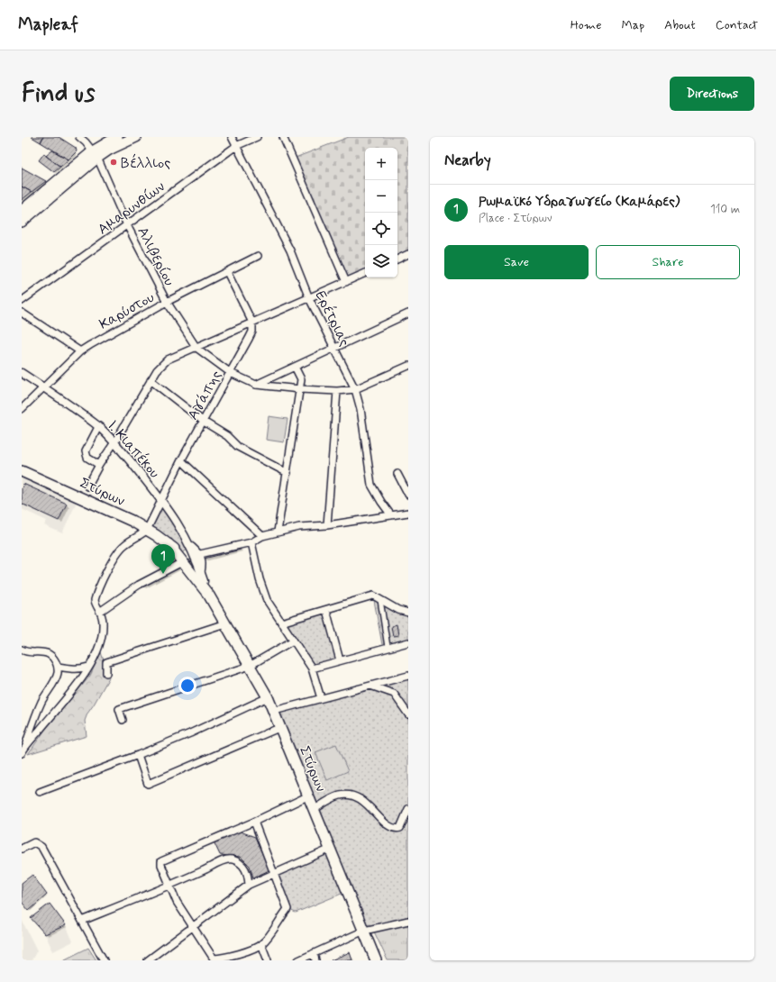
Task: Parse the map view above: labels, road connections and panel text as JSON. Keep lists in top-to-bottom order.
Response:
{
  "streets": {
    "main road": ["Στύρων"],
    "street": [
      "Αμαρυνθίων",
      "Αλιβερίου",
      "Καρύστου",
      "Ερέτριας",
      "Αγάπης",
      "Ι. Κιαπέκου"
    ]
  },
  "crossings": [
    ["Αμαρυνθίων", "Αλιβερίου"],
    ["Αμαρυνθίων", "Ερέτριας"],
    ["Αλιβερίου", "Καρύστου"],
    ["Αλιβερίου", "Ερέτριας"],
    ["Αλιβερίου", "Αγάπης"],
    ["Καρύστου", "Ι. Κιαπέκου"],
    ["Αγάπης", "Ι. Κιαπέκου"],
    ["Αγάπης", "Στύρων"],
    ["Ι. Κιαπέκου", "Στύρων"]
  ],
  "places": ["Βέλλιος"],
  "page": {
    "header": "Mapleaf",
    "nav": [
      "Home",
      "Map",
      "About",
      "Contact"
    ],
    "buttons": [
      "Directions",
      ["Save", "Share"]
    ],
    "title": "Find us",
    "heading": "Nearby",
    "map_buttons": ["+", "−"],
    "list": [
      {
        "mark": "1",
        "name": "Ρωμαϊκό Υδραγωγείο (Καμάρες)",
        "note": "Place · Στύρων",
        "value": "110 m"
      }
    ],
    "pins": "1"
  }
}
